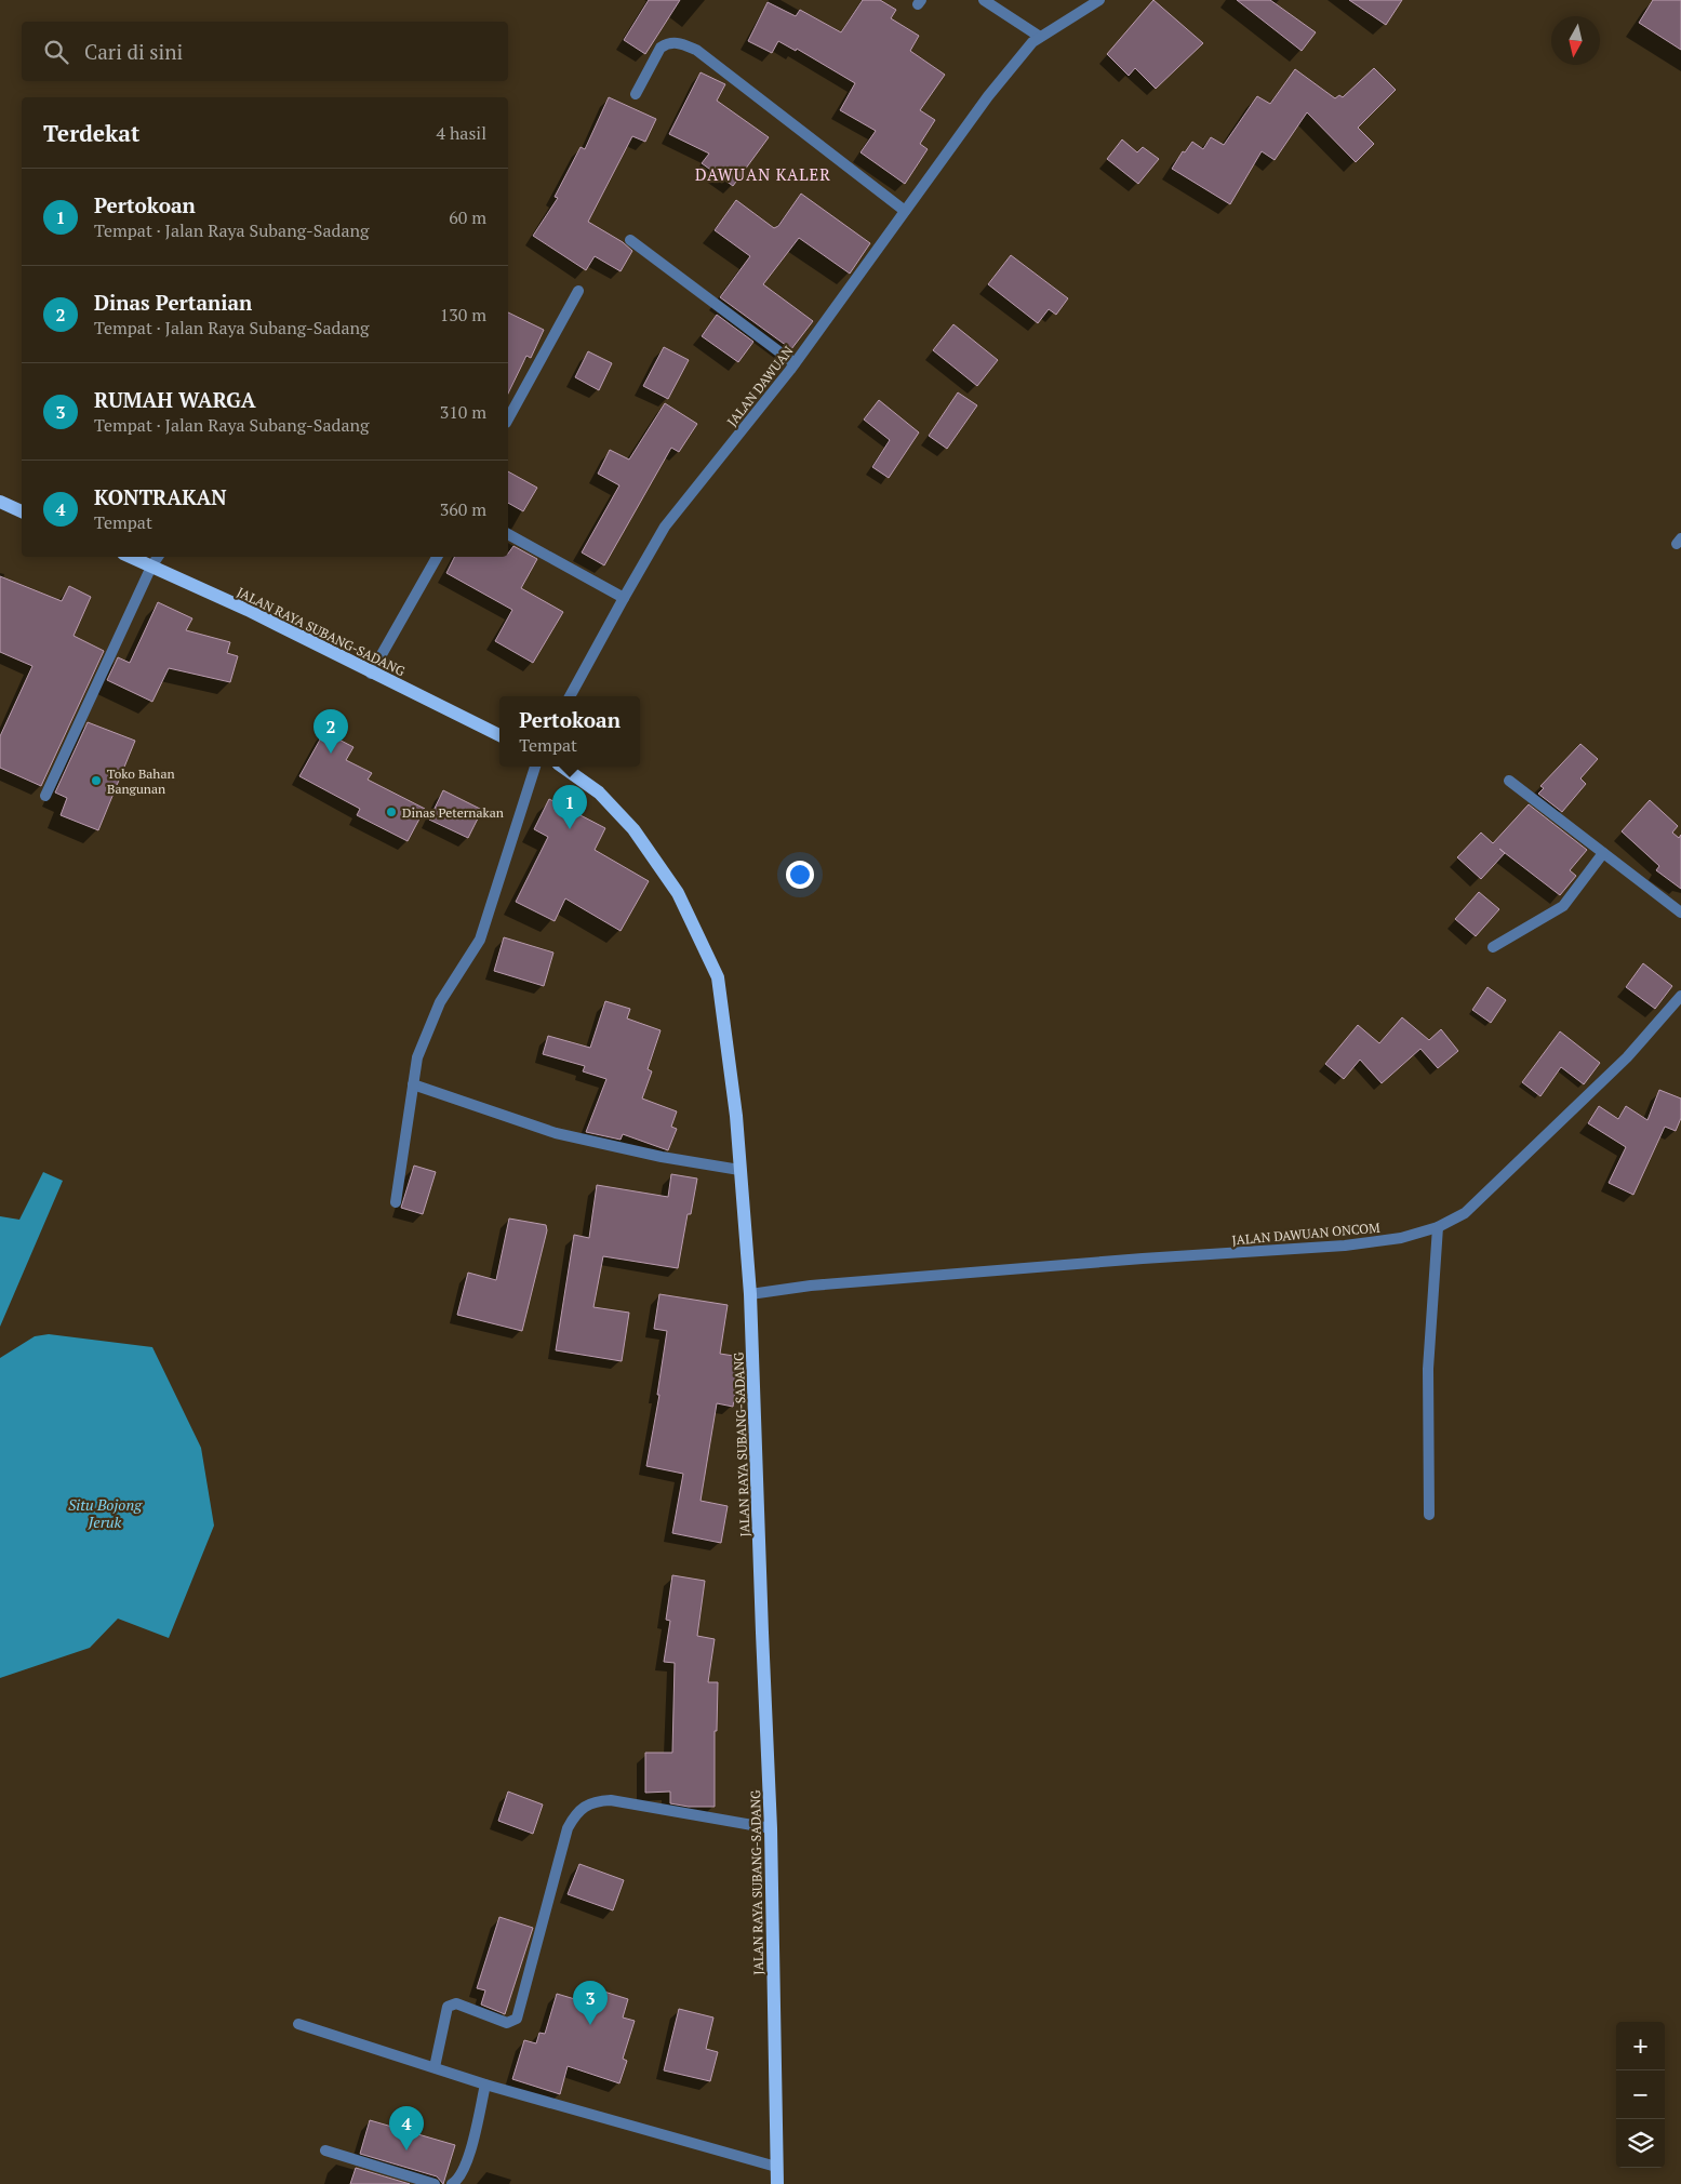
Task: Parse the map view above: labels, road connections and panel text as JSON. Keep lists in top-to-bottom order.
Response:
{
  "streets": {
    "main road": ["JALAN RAYA SUBANG-SADANG"],
    "street": ["JALAN DAWUAN", "JALAN DAWUAN ONCOM"]
  },
  "crossings": [
    ["JALAN RAYA SUBANG-SADANG", "JALAN DAWUAN ONCOM"]
  ],
  "districts": ["DAWUAN KALER"],
  "water": ["Situ Bojong Jeruk"],
  "places": ["Toko Bahan Bangunan", "Dinas Peternakan"],
  "north": "bottom",
  "page": {
    "search": "Cari di sini",
    "heading": ["Terdekat", "4 hasil"],
    "list": [
      {
        "mark": "1",
        "name": "Pertokoan",
        "note": "Tempat · Jalan Raya Subang-Sadang",
        "value": "60 m"
      },
      {
        "mark": "2",
        "name": "Dinas Pertanian",
        "note": "Tempat · Jalan Raya Subang-Sadang",
        "value": "130 m"
      },
      {
        "mark": "3",
        "name": "RUMAH WARGA",
        "note": "Tempat · Jalan Raya Subang-Sadang",
        "value": "310 m"
      },
      {
        "mark": "4",
        "name": "KONTRAKAN",
        "note": "Tempat",
        "value": "360 m"
      }
    ],
    "popup": ["Pertokoan", "Tempat"],
    "pins": [
      "2",
      "1",
      "3",
      "4"
    ],
    "map_buttons": ["+", "−"]
  }
}
